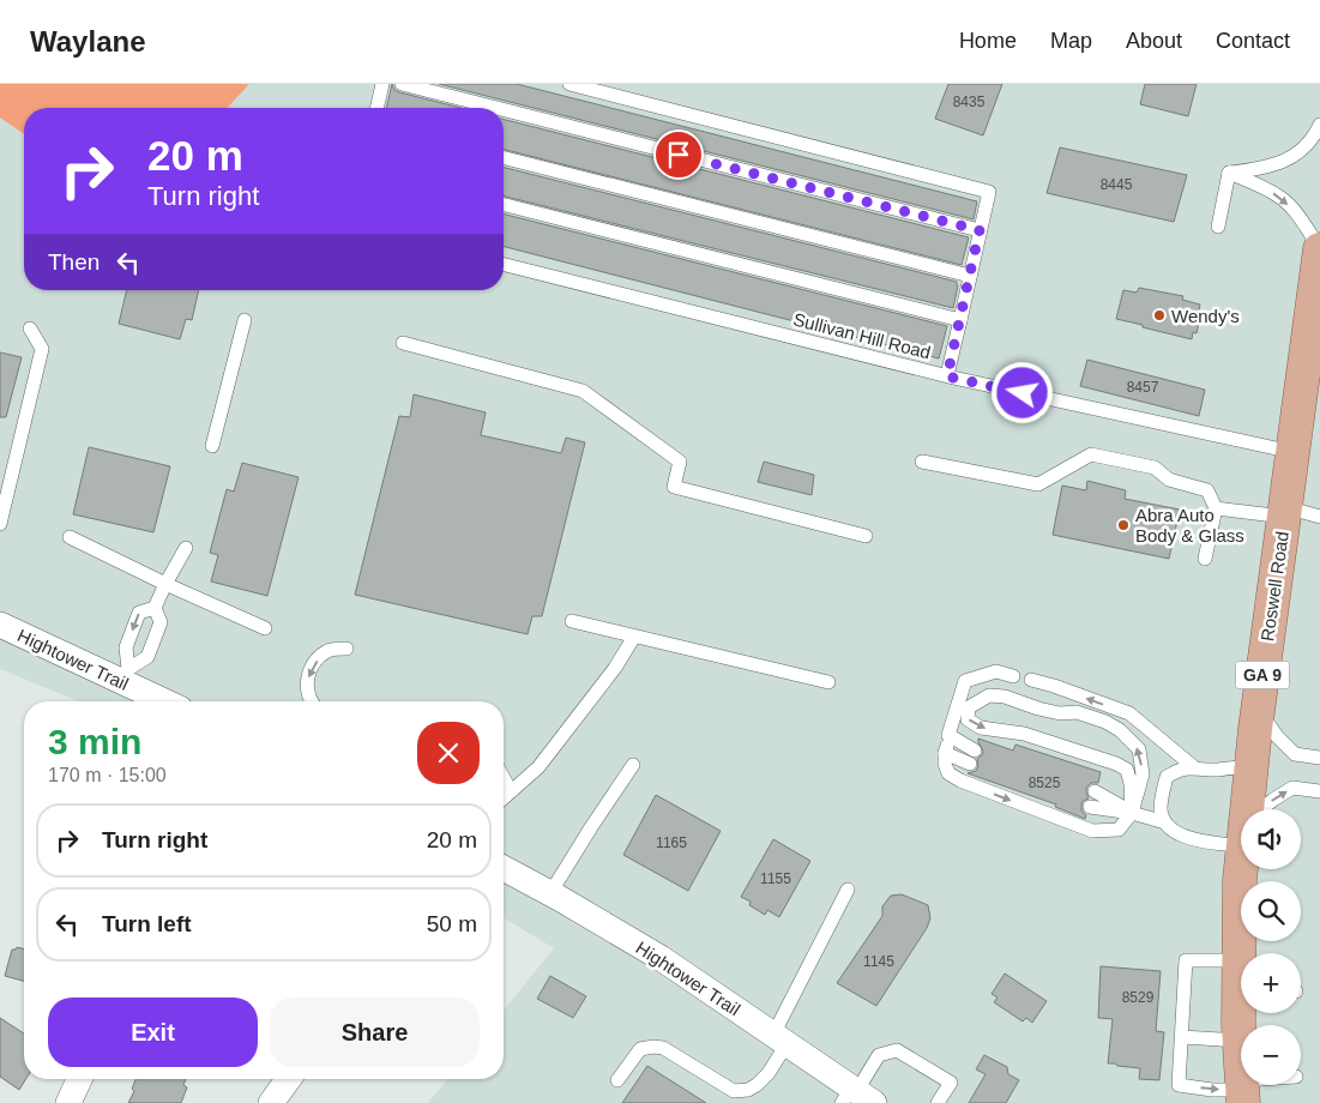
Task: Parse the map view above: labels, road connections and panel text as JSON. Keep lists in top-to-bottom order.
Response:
{
  "streets": {
    "main road": ["Roswell Road", "GA 9"],
    "street": ["Hightower Trail"],
    "lane": ["Sullivan Hill Road"]
  },
  "crossings": [
    ["Sullivan Hill Road", "Roswell Road"]
  ],
  "places": ["Wendy's", "Abra Auto Body & Glass"],
  "house_numbers": [
    "8435",
    "8445",
    "8457",
    "8525",
    "1165",
    "1155",
    "1145",
    "8529"
  ],
  "page": {
    "header": "Waylane",
    "nav": [
      "Home",
      "Map",
      "About",
      "Contact"
    ],
    "turn": ["20 m", "Turn right"],
    "then": "Then",
    "heading": ["3 min", "170 m · 15:00"],
    "list": [
      {
        "name": "Turn right",
        "value": "20 m"
      },
      {
        "name": "Turn left",
        "value": "50 m"
      }
    ],
    "map_buttons": ["+", "−"],
    "buttons": ["Exit", "Share"]
  }
}
